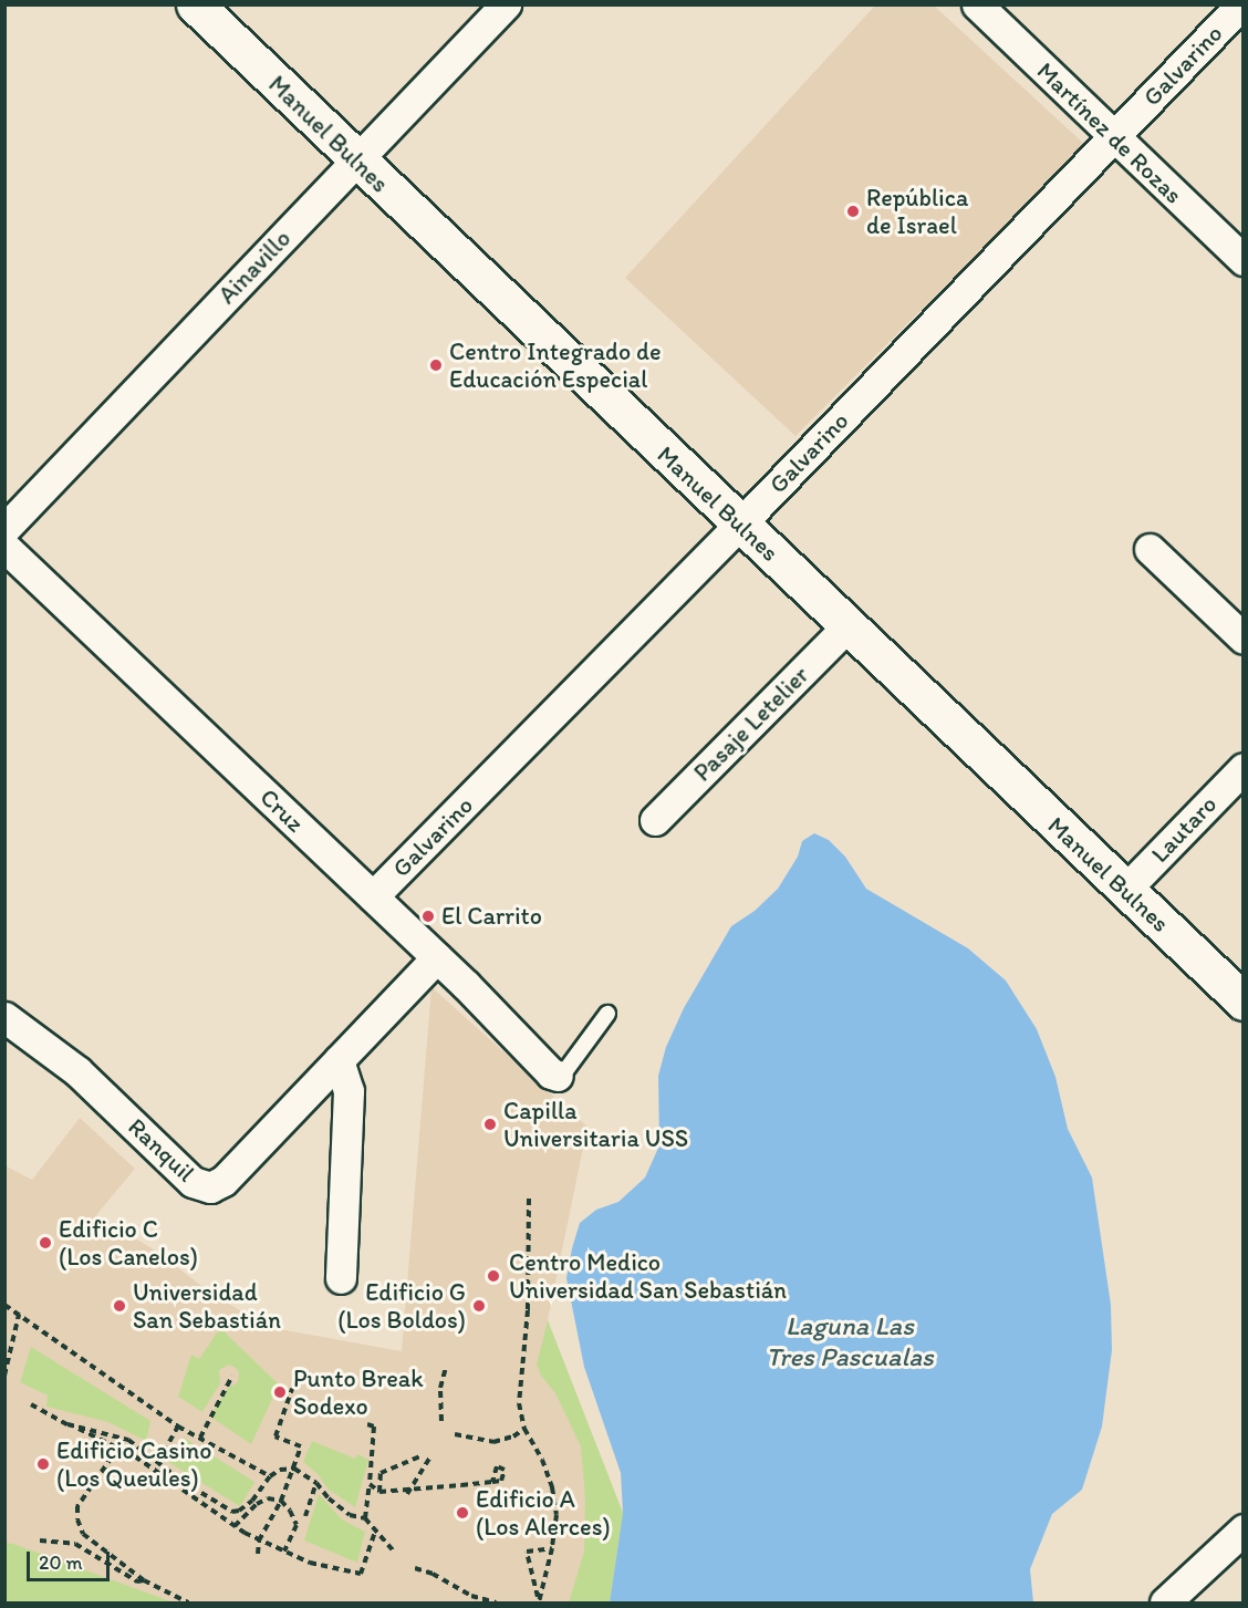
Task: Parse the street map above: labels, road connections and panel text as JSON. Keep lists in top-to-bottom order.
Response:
{
  "streets": {
    "main road": ["Manuel Bulnes"],
    "street": [
      "Galvarino",
      "Martínez de Rozas",
      "Ainavillo",
      "Pasaje Letelier",
      "Cruz",
      "Lautaro",
      "Ranquil"
    ]
  },
  "crossings": [
    ["Galvarino", "Martínez de Rozas"],
    ["Galvarino", "Manuel Bulnes"],
    ["Galvarino", "Cruz"],
    ["Manuel Bulnes", "Ainavillo"],
    ["Manuel Bulnes", "Pasaje Letelier"],
    ["Manuel Bulnes", "Lautaro"],
    ["Cruz", "Ranquil"]
  ],
  "water": ["Laguna Las Tres Pascualas"],
  "places": [
    "República de Israel",
    "Centro Integrado de Educación Especial",
    "El Carrito",
    "Capilla Universitaria USS",
    "Edificio C (Los Canelos)",
    "Centro Medico Universidad San Sebastián",
    "Universidad San Sebastián",
    "Edificio G (Los Boldos)",
    "Punto Break Sodexo",
    "Edificio Casino (Los Queules)",
    "Edificio A (Los Alerces)"
  ],
  "scale_bar": "20 m"
}
